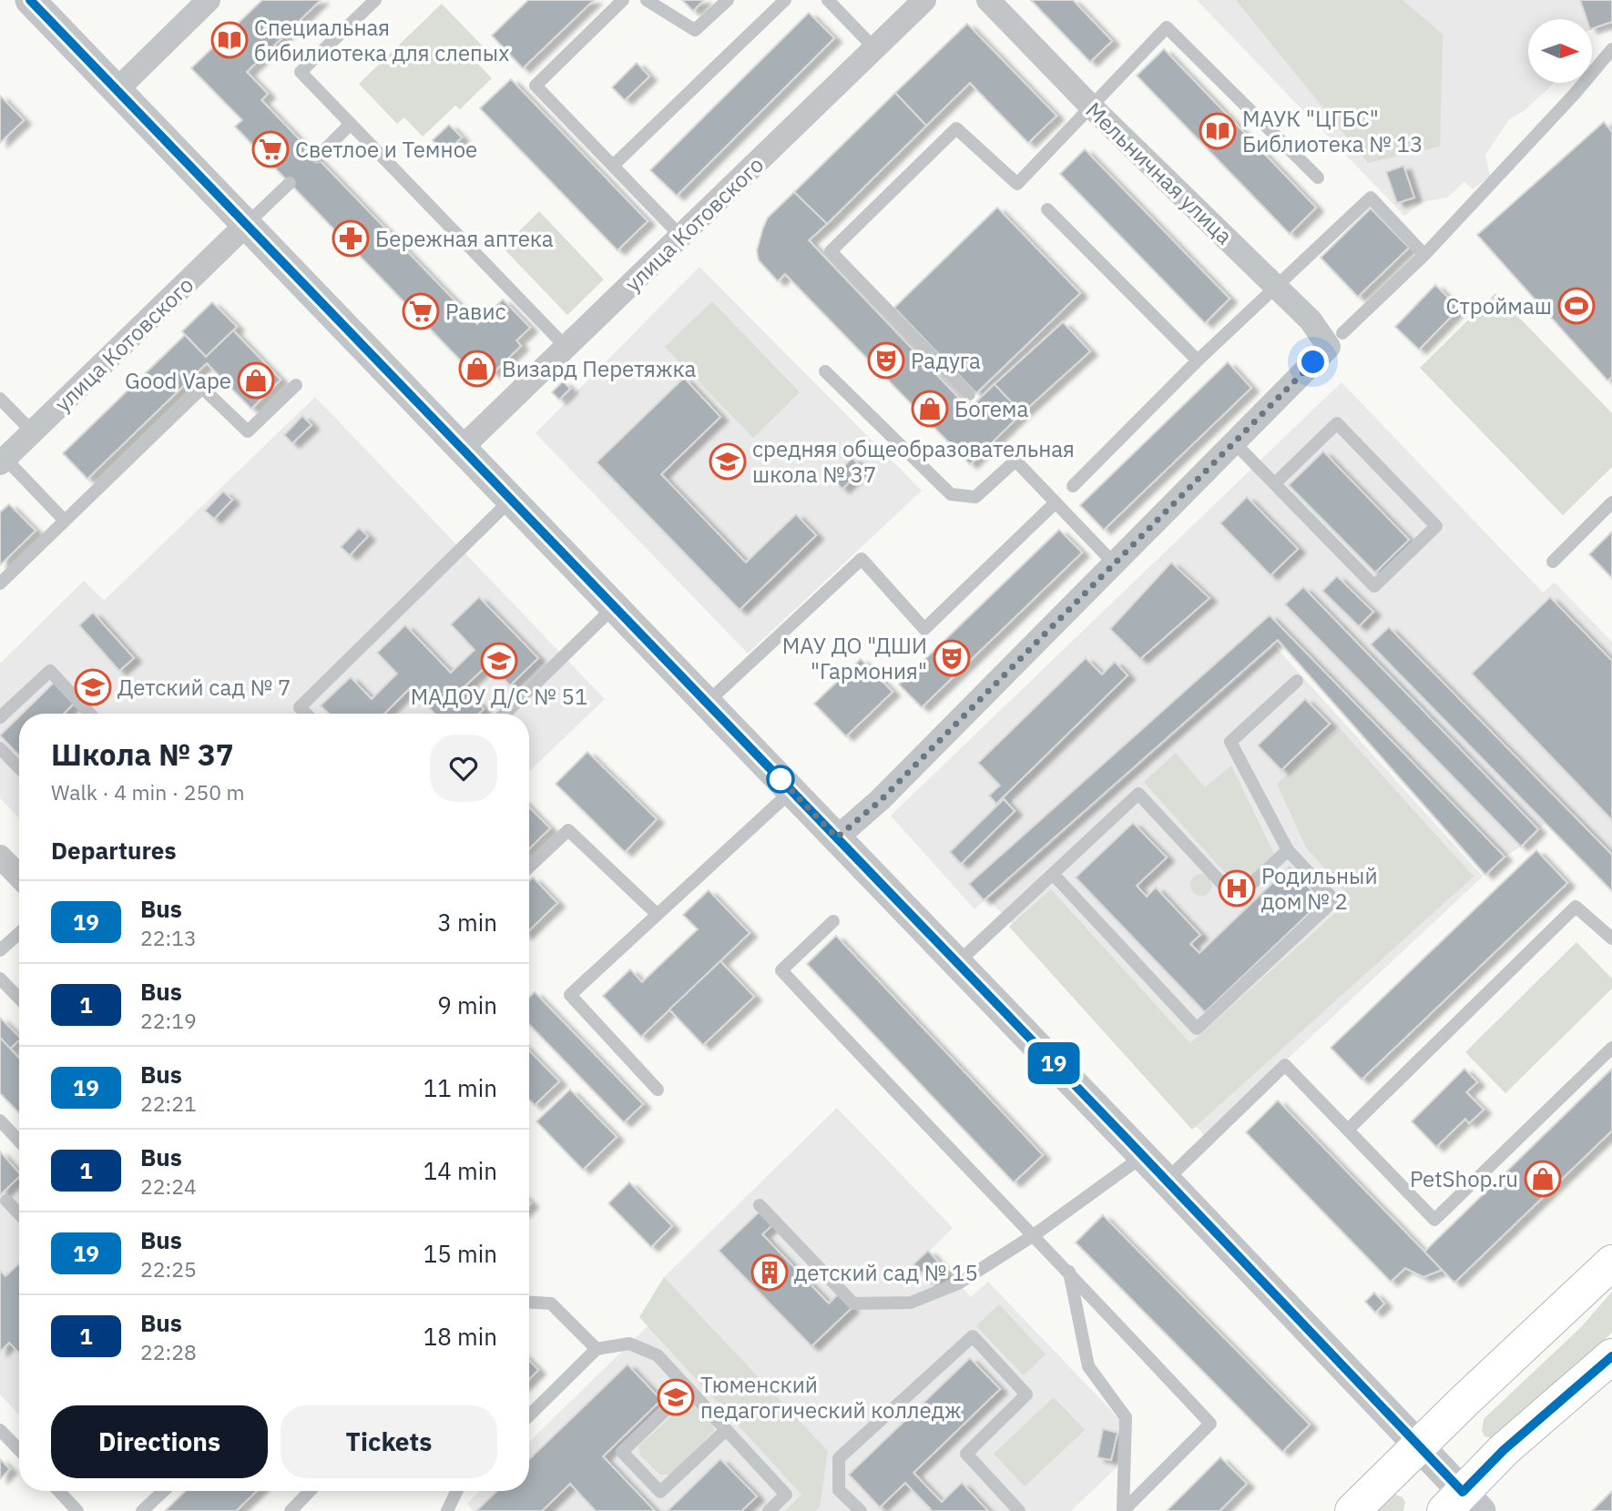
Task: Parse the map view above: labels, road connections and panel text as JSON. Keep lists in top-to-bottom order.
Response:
{
  "streets": {
    "street": ["Мельничная улица", "улица Котовского"]
  },
  "places": {
    "library": ["Специальная бибилиотека для слепых", "МАУК \"ЦГБС\" Библиотека № 13"],
    "supermarket": ["Светлое и Темное", "Равис"],
    "pharmacy": ["Бережная аптека"],
    "sports": ["Строймаш"],
    "theatre": ["Радуга", "МАУ ДО \"ДШИ \"Гармония\""],
    "shop": [
      "Визард Перетяжка",
      "Good Vape",
      "Богема",
      "PetShop.ru"
    ],
    "school or university": [
      "средняя общеобразовательная школа № 37",
      "МАДОУ Д/С № 51",
      "Детский сад № 7",
      "Тюменский педагогический колледж"
    ],
    "hospital": ["Родильный дом № 2"],
    "building": ["детский сад № 15"]
  },
  "lines": ["bus line 19"],
  "north": "right",
  "page": {
    "on_map": "19",
    "heading": [
      ["Школа № 37", "Walk · 4 min · 250 m"],
      "Departures"
    ],
    "list": [
      {
        "mark": "19",
        "name": "Bus",
        "note": "22:13",
        "value": "3 min"
      },
      {
        "mark": "1",
        "name": "Bus",
        "note": "22:19",
        "value": "9 min"
      },
      {
        "mark": "19",
        "name": "Bus",
        "note": "22:21",
        "value": "11 min"
      },
      {
        "mark": "1",
        "name": "Bus",
        "note": "22:24",
        "value": "14 min"
      },
      {
        "mark": "19",
        "name": "Bus",
        "note": "22:25",
        "value": "15 min"
      },
      {
        "mark": "1",
        "name": "Bus",
        "note": "22:28",
        "value": "18 min"
      }
    ],
    "buttons": ["Directions", "Tickets"]
  }
}
